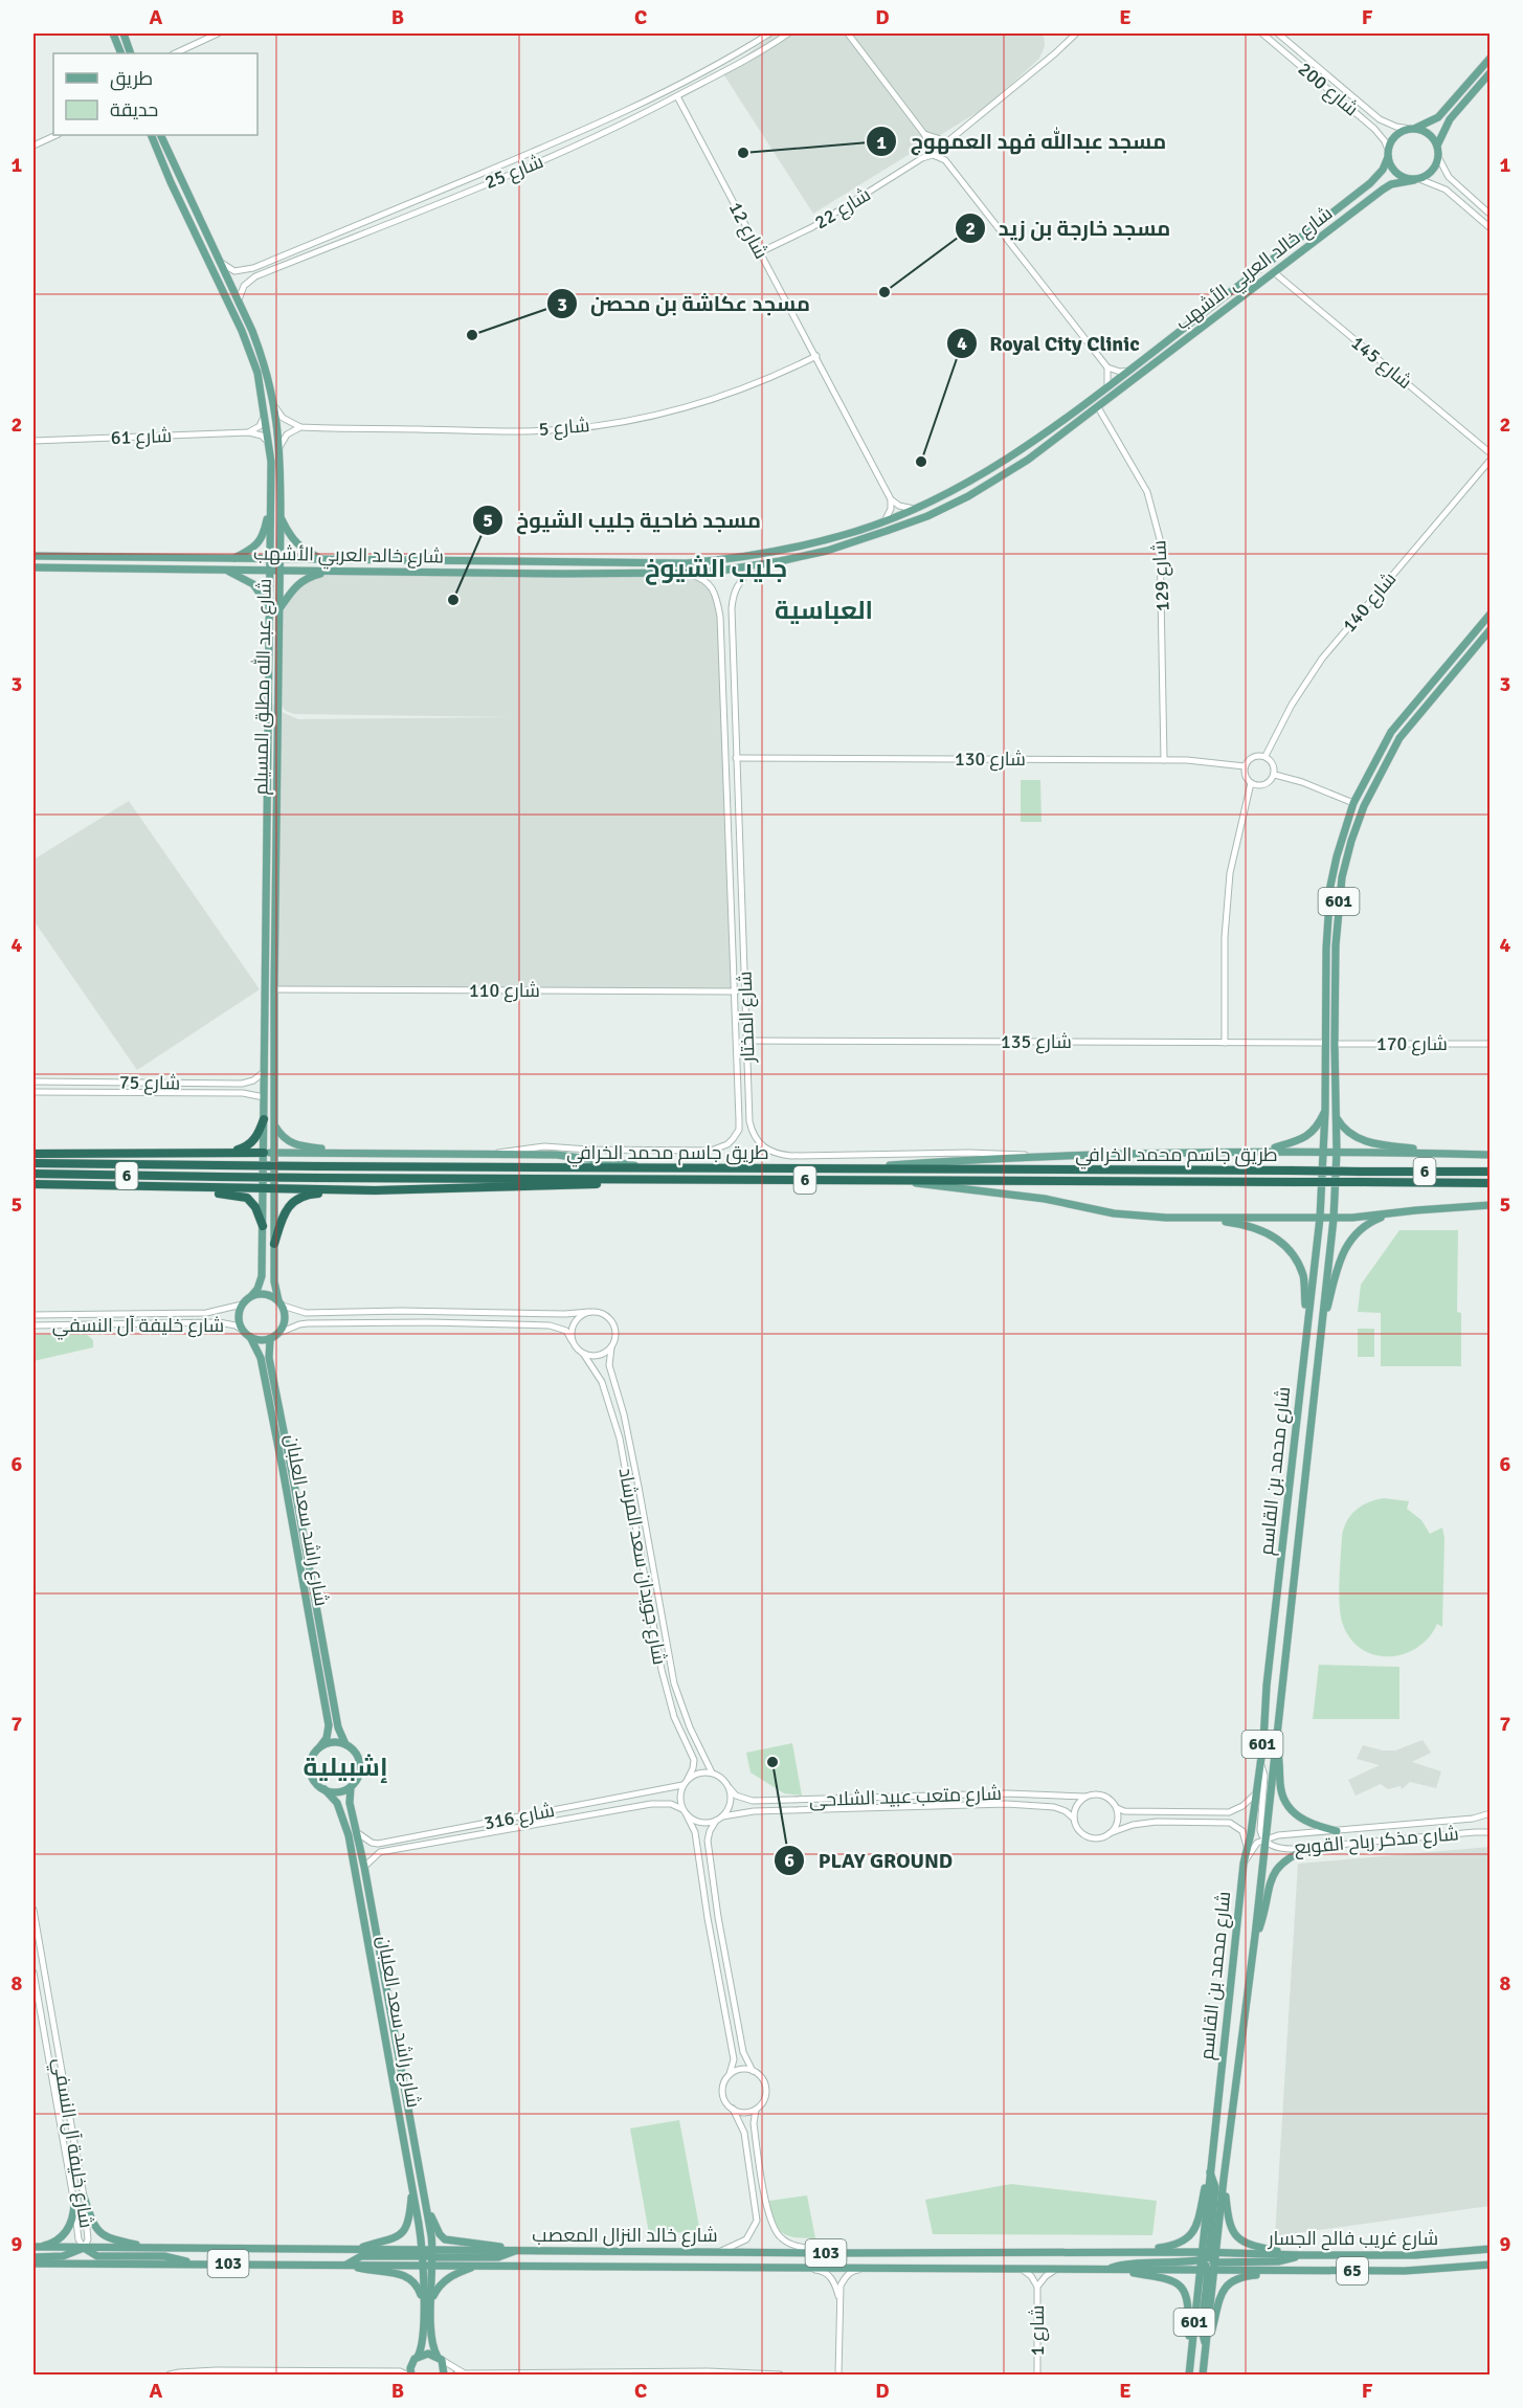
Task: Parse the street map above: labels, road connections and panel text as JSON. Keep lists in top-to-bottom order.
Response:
{
  "streets": {
    "highway": ["طريق جاسم محمد الخرافي", "6"],
    "main road": [
      "شارع خالد العربي الأشهب",
      "شارع عبد الله مطلق المسيلم",
      "601",
      "شارع محمد بن القاسم",
      "شارع راشد سعد العلبان",
      "شارع خالد النزال المعصب",
      "شارع غريب فالح الجسار",
      "103",
      "65"
    ],
    "street": [
      "شارع 200",
      "شارع 25",
      "شارع 22",
      "شارع 12",
      "شارع 145",
      "شارع 5",
      "شارع 61",
      "شارع 129",
      "شارع 140",
      "شارع 130",
      "شارع 110",
      "شارع المختار",
      "شارع 135",
      "شارع 170",
      "شارع 75",
      "شارع خليفة آل النسفي",
      "شارع جويدان سعد المرشاد",
      "شارع متعب عبيد الشلاحى",
      "شارع 316",
      "شارع مذكر رباح القوبع",
      "شارع 1"
    ]
  },
  "crossings": [
    ["شارع 200", "شارع خالد العربي الأشهب"],
    ["شارع 25", "شارع 12"],
    ["شارع 25", "شارع عبد الله مطلق المسيلم"],
    ["شارع 22", "شارع 12"],
    ["شارع 12", "شارع 5"],
    ["شارع خالد العربي الأشهب", "شارع 145"],
    ["شارع خالد العربي الأشهب", "شارع 129"],
    ["شارع خالد العربي الأشهب", "شارع عبد الله مطلق المسيلم"],
    ["شارع خالد العربي الأشهب", "شارع المختار"],
    ["شارع 61", "شارع عبد الله مطلق المسيلم"],
    ["شارع 129", "شارع 130"],
    ["شارع 140", "شارع 130"],
    ["شارع عبد الله مطلق المسيلم", "شارع 110"],
    ["شارع عبد الله مطلق المسيلم", "شارع 75"],
    ["شارع 130", "شارع المختار"],
    ["شارع 110", "شارع المختار"],
    ["شارع المختار", "شارع 135"],
    ["شارع 135", "شارع محمد بن القاسم"],
    ["شارع 170", "شارع محمد بن القاسم"],
    ["شارع خليفة آل النسفي", "شارع راشد سعد العلبان"],
    ["شارع خليفة آل النسفي", "شارع خالد النزال المعصب"],
    ["شارع محمد بن القاسم", "شارع مذكر رباح القوبع"],
    ["شارع محمد بن القاسم", "شارع خالد النزال المعصب"],
    ["شارع محمد بن القاسم", "شارع غريب فالح الجسار"],
    ["شارع راشد سعد العلبان", "شارع خالد النزال المعصب"],
    ["شارع جويدان سعد المرشاد", "شارع متعب عبيد الشلاحى"],
    ["شارع جويدان سعد المرشاد", "شارع 316"],
    ["شارع متعب عبيد الشلاحى", "شارع 316"],
    ["شارع خالد النزال المعصب", "شارع غريب فالح الجسار"],
    ["شارع خالد النزال المعصب", "شارع 1"]
  ],
  "districts": ["جليب الشيوخ", "العباسية", "إشبيلية"],
  "places": [
    "مسجد عبدالله فهد العمهوج",
    "مسجد خارجة بن زيد",
    "مسجد عكاشة بن محصن",
    "Royal City Clinic",
    "مسجد ضاحية جليب الشيوخ",
    "PLAY GROUND"
  ],
  "legend": ["طريق", "حديقة"],
  "grid": {
    "columns": [
      "A",
      "B",
      "C",
      "D",
      "E",
      "F"
    ],
    "rows": [
      "1",
      "2",
      "3",
      "4",
      "5",
      "6",
      "7",
      "8",
      "9"
    ]
  }
}
